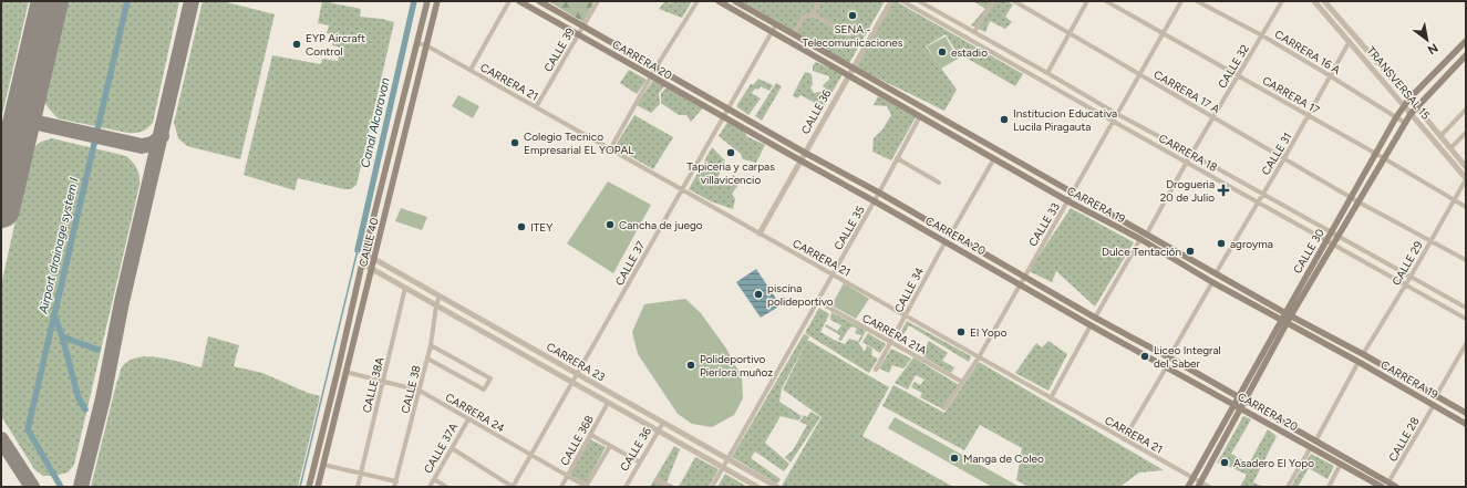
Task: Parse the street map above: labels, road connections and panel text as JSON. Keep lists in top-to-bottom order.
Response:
{
  "streets": {
    "main road": [
      "CARRERA 20",
      "CARRERA 19",
      "CALLE 40",
      "CALLE 30"
    ],
    "street": [
      "CALLE 39",
      "CARRERA 16 A",
      "CALLE 32",
      "CARRERA 21",
      "TRANSVERSAL 15",
      "CARRERA 17 A",
      "CARRERA 17",
      "CALLE 36",
      "CARRERA 18",
      "CALLE 31",
      "CALLE 33",
      "CALLE 35",
      "CALLE 37",
      "CALLE 29",
      "CALLE 34",
      "CARRERA 21A",
      "CARRERA 23",
      "CALLE 38A",
      "CALLE 38",
      "CARRERA 24",
      "CALLE 28",
      "CALLE 36B",
      "CALLE 37A"
    ]
  },
  "crossings": [
    ["CALLE 39", "CARRERA 20"],
    ["CALLE 39", "CARRERA 21"],
    ["CARRERA 16 A", "CALLE 32"],
    ["CARRERA 16 A", "CALLE 31"],
    ["CARRERA 16 A", "CALLE 30"],
    ["CARRERA 20", "CALLE 36"],
    ["CARRERA 20", "CALLE 33"],
    ["CARRERA 20", "CALLE 35"],
    ["CARRERA 20", "CALLE 30"],
    ["CARRERA 20", "CALLE 37"],
    ["CARRERA 20", "CALLE 34"],
    ["CARRERA 20", "CALLE 28"],
    ["CALLE 32", "CARRERA 17 A"],
    ["CALLE 32", "CARRERA 17"],
    ["CALLE 32", "CARRERA 18"],
    ["CALLE 32", "CARRERA 19"],
    ["CARRERA 21", "CALLE 36"],
    ["CARRERA 21", "CALLE 33"],
    ["CARRERA 21", "CALLE 35"],
    ["CARRERA 21", "CALLE 40"],
    ["CARRERA 21", "CALLE 30"],
    ["CARRERA 21", "CALLE 37"],
    ["CARRERA 21", "CALLE 34"],
    ["TRANSVERSAL 15", "CALLE 31"],
    ["TRANSVERSAL 15", "CALLE 30"],
    ["TRANSVERSAL 15", "CALLE 29"],
    ["CARRERA 17 A", "CALLE 31"],
    ["CARRERA 17 A", "CALLE 33"],
    ["CARRERA 17 A", "CALLE 30"],
    ["CARRERA 17", "CALLE 31"],
    ["CARRERA 17", "CALLE 33"],
    ["CARRERA 17", "CALLE 30"],
    ["CARRERA 17", "CALLE 29"],
    ["CALLE 36", "CARRERA 19"],
    ["CALLE 36", "CARRERA 23"],
    ["CARRERA 18", "CALLE 31"],
    ["CARRERA 18", "CALLE 33"],
    ["CARRERA 18", "CALLE 30"],
    ["CARRERA 18", "CALLE 29"],
    ["CALLE 31", "CARRERA 19"],
    ["CARRERA 19", "CALLE 33"],
    ["CARRERA 19", "CALLE 35"],
    ["CARRERA 19", "CALLE 30"],
    ["CARRERA 19", "CALLE 37"],
    ["CARRERA 19", "CALLE 29"],
    ["CARRERA 19", "CALLE 28"],
    ["CALLE 33", "CARRERA 21A"],
    ["CALLE 35", "CARRERA 21A"],
    ["CALLE 35", "CARRERA 23"],
    ["CALLE 40", "CARRERA 23"],
    ["CALLE 40", "CARRERA 24"],
    ["CALLE 37", "CARRERA 23"],
    ["CALLE 37", "CARRERA 24"],
    ["CALLE 34", "CARRERA 21A"],
    ["CARRERA 23", "CALLE 38A"],
    ["CARRERA 23", "CALLE 38"],
    ["CARRERA 23", "CALLE 36B"],
    ["CALLE 38A", "CARRERA 24"],
    ["CALLE 38", "CARRERA 24"],
    ["CARRERA 24", "CALLE 36B"],
    ["CARRERA 24", "CALLE 37A"]
  ],
  "water": ["Canal Alcaravan", "Airport drainage system I"],
  "places": {
    "other": [
      "SENA - Telecomunicaciones",
      "EYP Aircraft Control",
      "estadio",
      "Institucion Educativa Lucila Piragauta",
      "Colegio Tecnico Empresarial EL YOPAL",
      "Tapiceria y carpas villavicencio",
      "Cancha de juego",
      "ITEY",
      "agroyma",
      "Dulce Tentación",
      "piscina polideportivo",
      "El Yopo",
      "Liceo Integral del Saber",
      "Polideportivo Pierlora muñoz",
      "Manga de Coleo",
      "Asadero El Yopo"
    ],
    "health": ["Drogueria 20 de Julio"]
  },
  "north": "bottom right"
}
